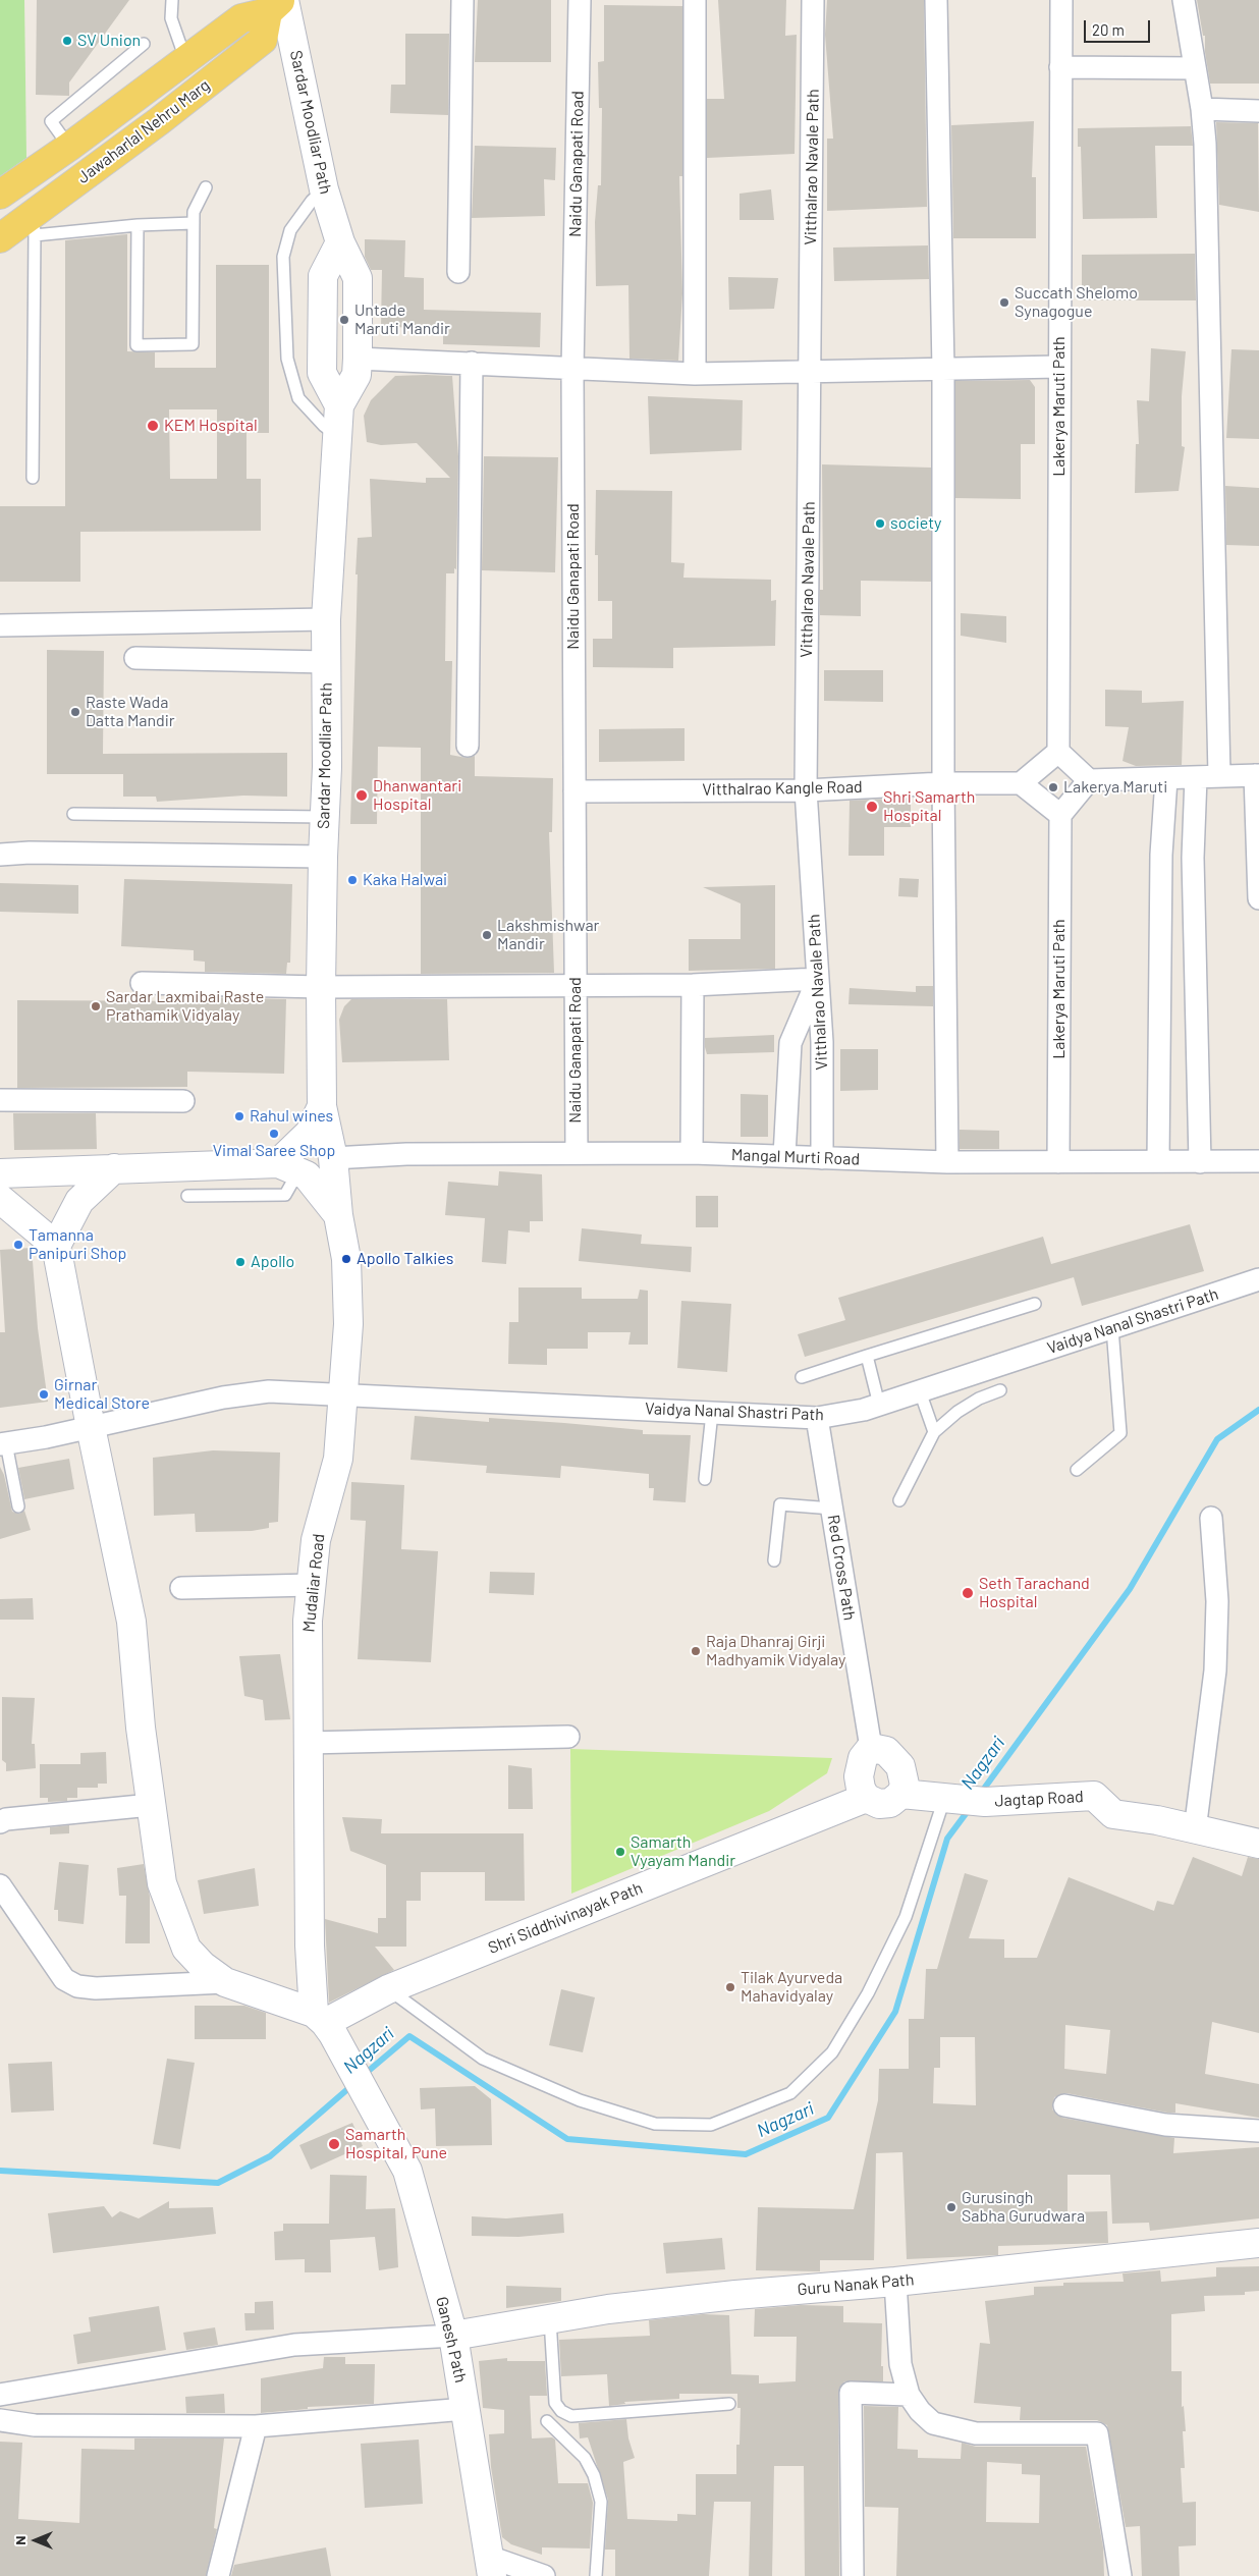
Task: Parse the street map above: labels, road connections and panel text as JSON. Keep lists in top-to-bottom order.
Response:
{
  "streets": {
    "main road": ["Jawaharlal Nehru Marg"],
    "street": [
      "Sardar Moodliar Path",
      "Naidu Ganapati Road",
      "Vitthalrao Navale Path",
      "Lakerya Maruti Path",
      "Vitthalrao Kangle Road",
      "Mangal Murti Road",
      "Vaidya Nanal Shastri Path",
      "Red Cross Path",
      "Mudaliar Road",
      "Jagtap Road",
      "Shri Siddhivinayak Path",
      "Guru Nanak Path",
      "Ganesh Path"
    ]
  },
  "crossings": [
    ["Sardar Moodliar Path", "Jawaharlal Nehru Marg"],
    ["Sardar Moodliar Path", "Mangal Murti Road"],
    ["Sardar Moodliar Path", "Mudaliar Road"],
    ["Naidu Ganapati Road", "Vitthalrao Kangle Road"],
    ["Naidu Ganapati Road", "Mangal Murti Road"],
    ["Vitthalrao Navale Path", "Vitthalrao Kangle Road"],
    ["Vitthalrao Navale Path", "Mangal Murti Road"],
    ["Lakerya Maruti Path", "Mangal Murti Road"],
    ["Mangal Murti Road", "Mudaliar Road"],
    ["Vaidya Nanal Shastri Path", "Red Cross Path"],
    ["Vaidya Nanal Shastri Path", "Mudaliar Road"],
    ["Red Cross Path", "Jagtap Road"],
    ["Red Cross Path", "Shri Siddhivinayak Path"],
    ["Mudaliar Road", "Shri Siddhivinayak Path"],
    ["Mudaliar Road", "Ganesh Path"],
    ["Jagtap Road", "Shri Siddhivinayak Path"],
    ["Shri Siddhivinayak Path", "Ganesh Path"],
    ["Guru Nanak Path", "Ganesh Path"]
  ],
  "water": ["Nagzari"],
  "places": [
    "SV Union",
    "Succath Shelomo Synagogue",
    "Untade Maruti Mandir",
    "KEM Hospital",
    "society",
    "Raste Wada Datta Mandir",
    "Lakerya Maruti",
    "Dhanwantari Hospital",
    "Shri Samarth Hospital",
    "Kaka Halwai",
    "Lakshmishwar Mandir",
    "Sardar Laxmibai Raste Prathamik Vidyalay",
    "Rahul wines",
    "Vimal Saree Shop",
    "Tamanna Panipuri Shop",
    "Apollo Talkies",
    "Apollo",
    "Girnar Medical Store",
    "Seth Tarachand Hospital",
    "Raja Dhanraj Girji Madhyamik Vidyalay",
    "Samarth Vyayam Mandir",
    "Tilak Ayurveda Mahavidyalay",
    "Samarth Hospital, Pune",
    "Gurusingh Sabha Gurudwara"
  ],
  "scale_bar": "20 m",
  "north": "left"
}
